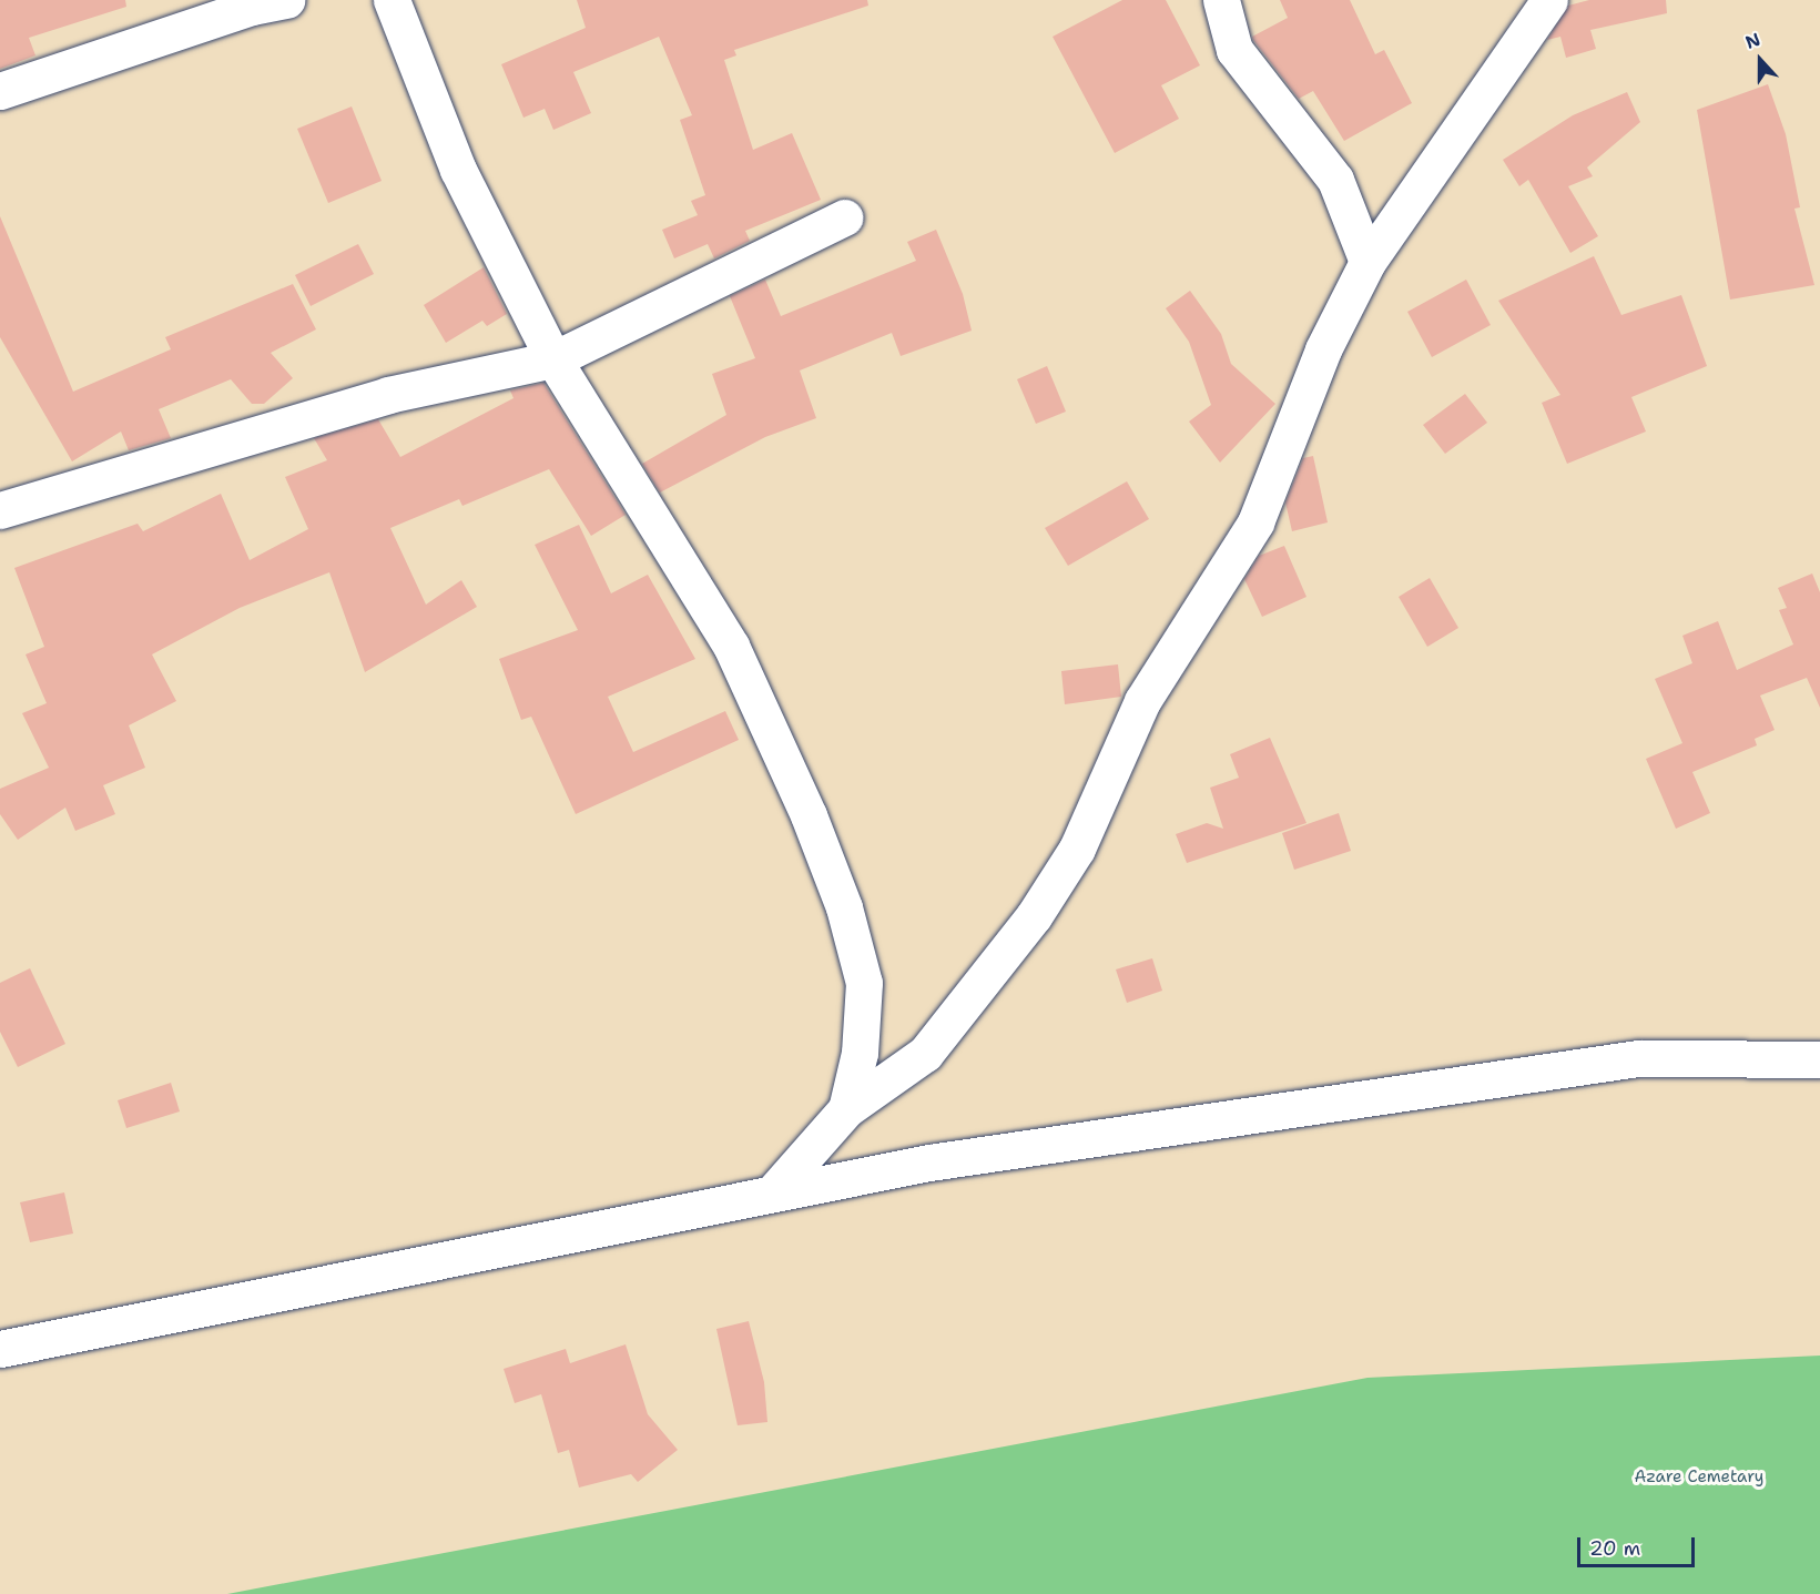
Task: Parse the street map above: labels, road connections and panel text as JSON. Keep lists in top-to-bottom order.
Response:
{
  "parks": ["Azare Cemetary"],
  "scale_bar": "20 m",
  "north": "top"
}
